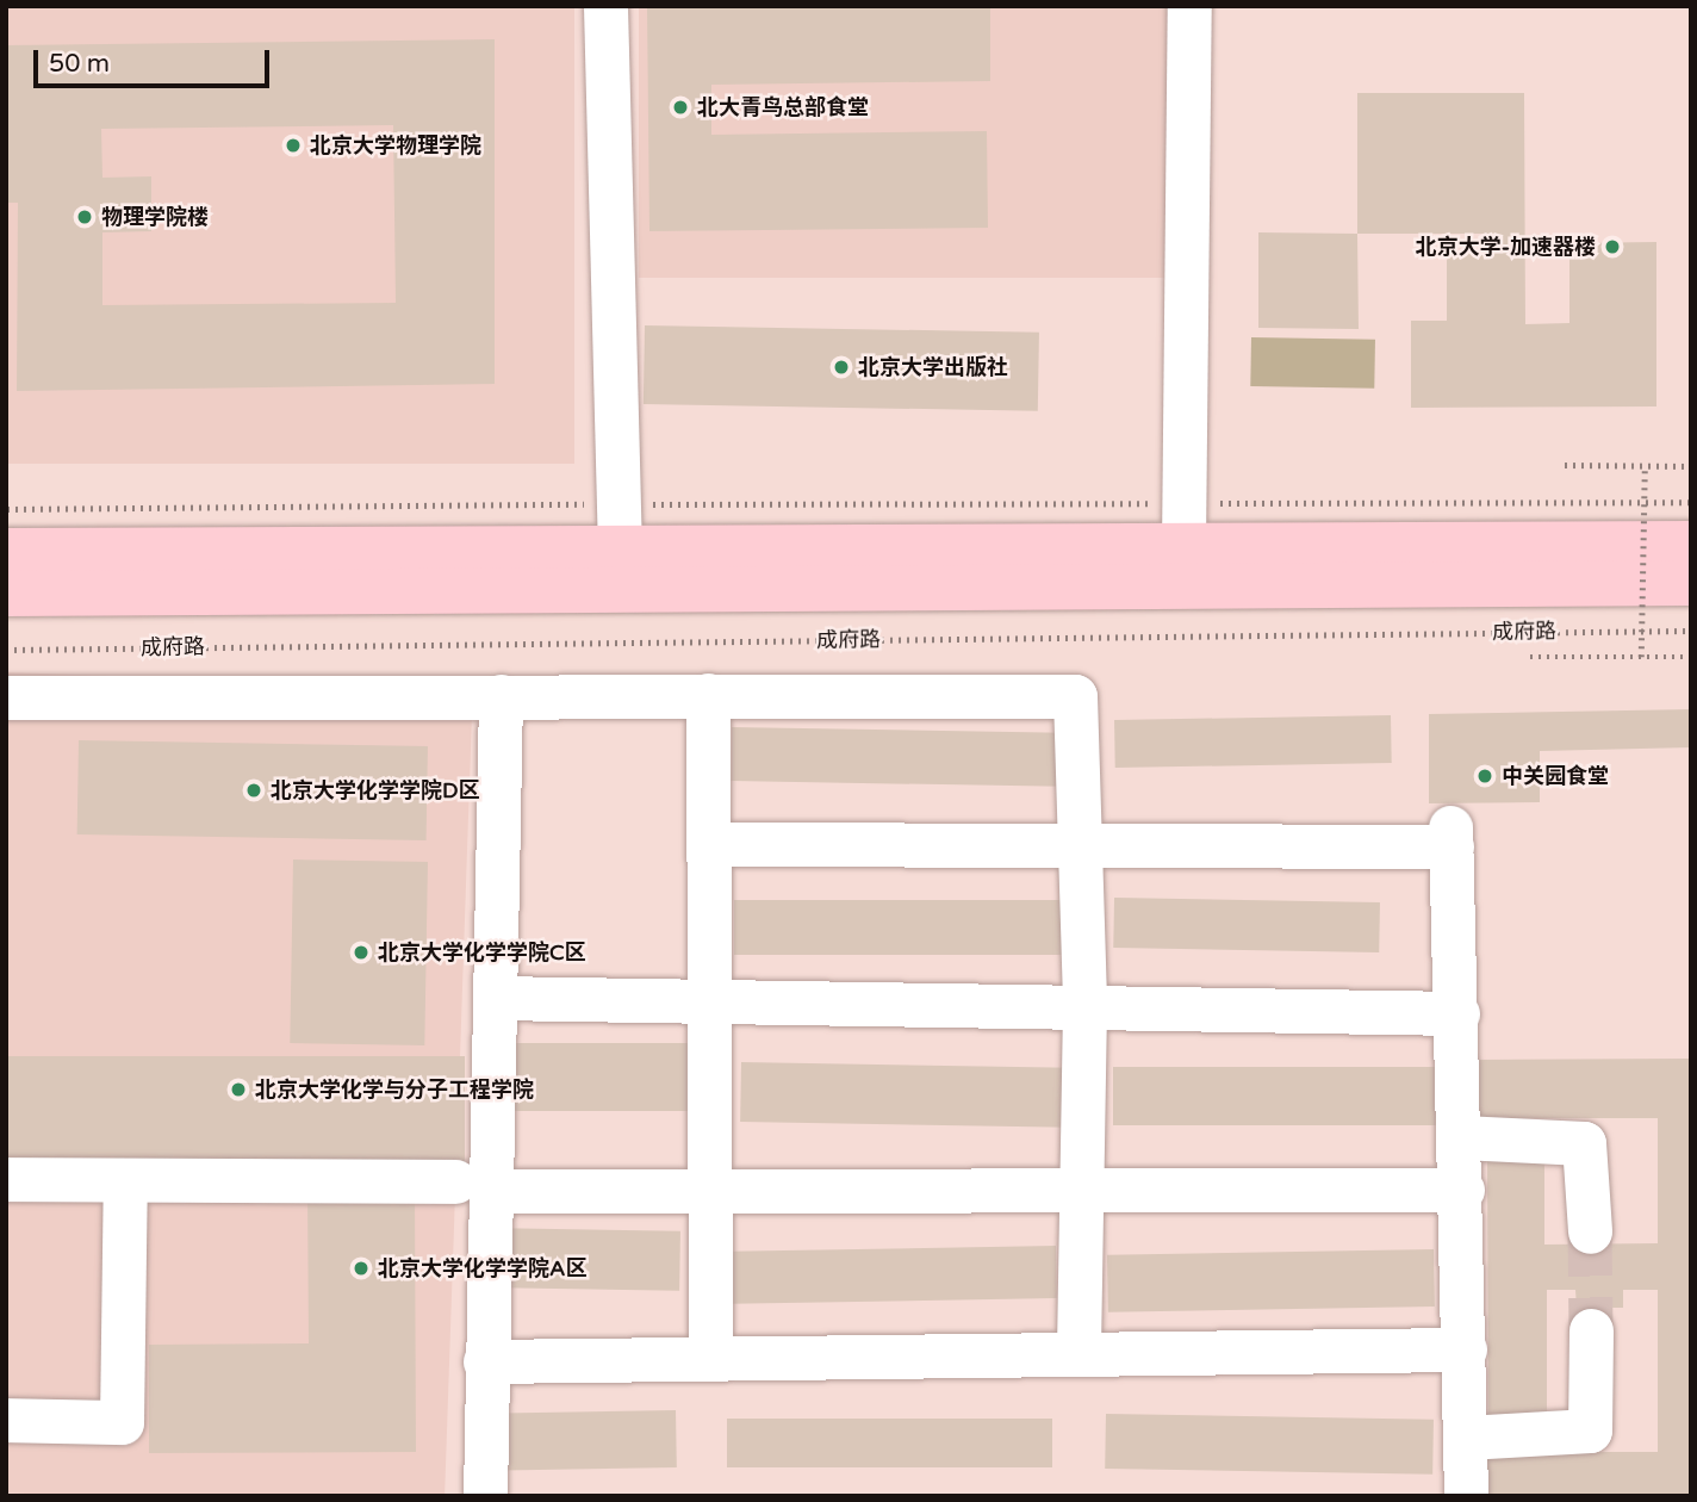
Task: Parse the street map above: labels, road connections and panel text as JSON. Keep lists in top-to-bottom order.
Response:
{
  "streets": {
    "path": ["成府路"]
  },
  "places": [
    "北大青鸟总部食堂",
    "北京大学物理学院",
    "物理学院楼",
    "北京大学-加速器楼",
    "北京大学出版社",
    "中关园食堂",
    "北京大学化学学院D区",
    "北京大学化学学院C区",
    "北京大学化学与分子工程学院",
    "北京大学化学学院A区"
  ],
  "scale_bar": "50 m"
}
